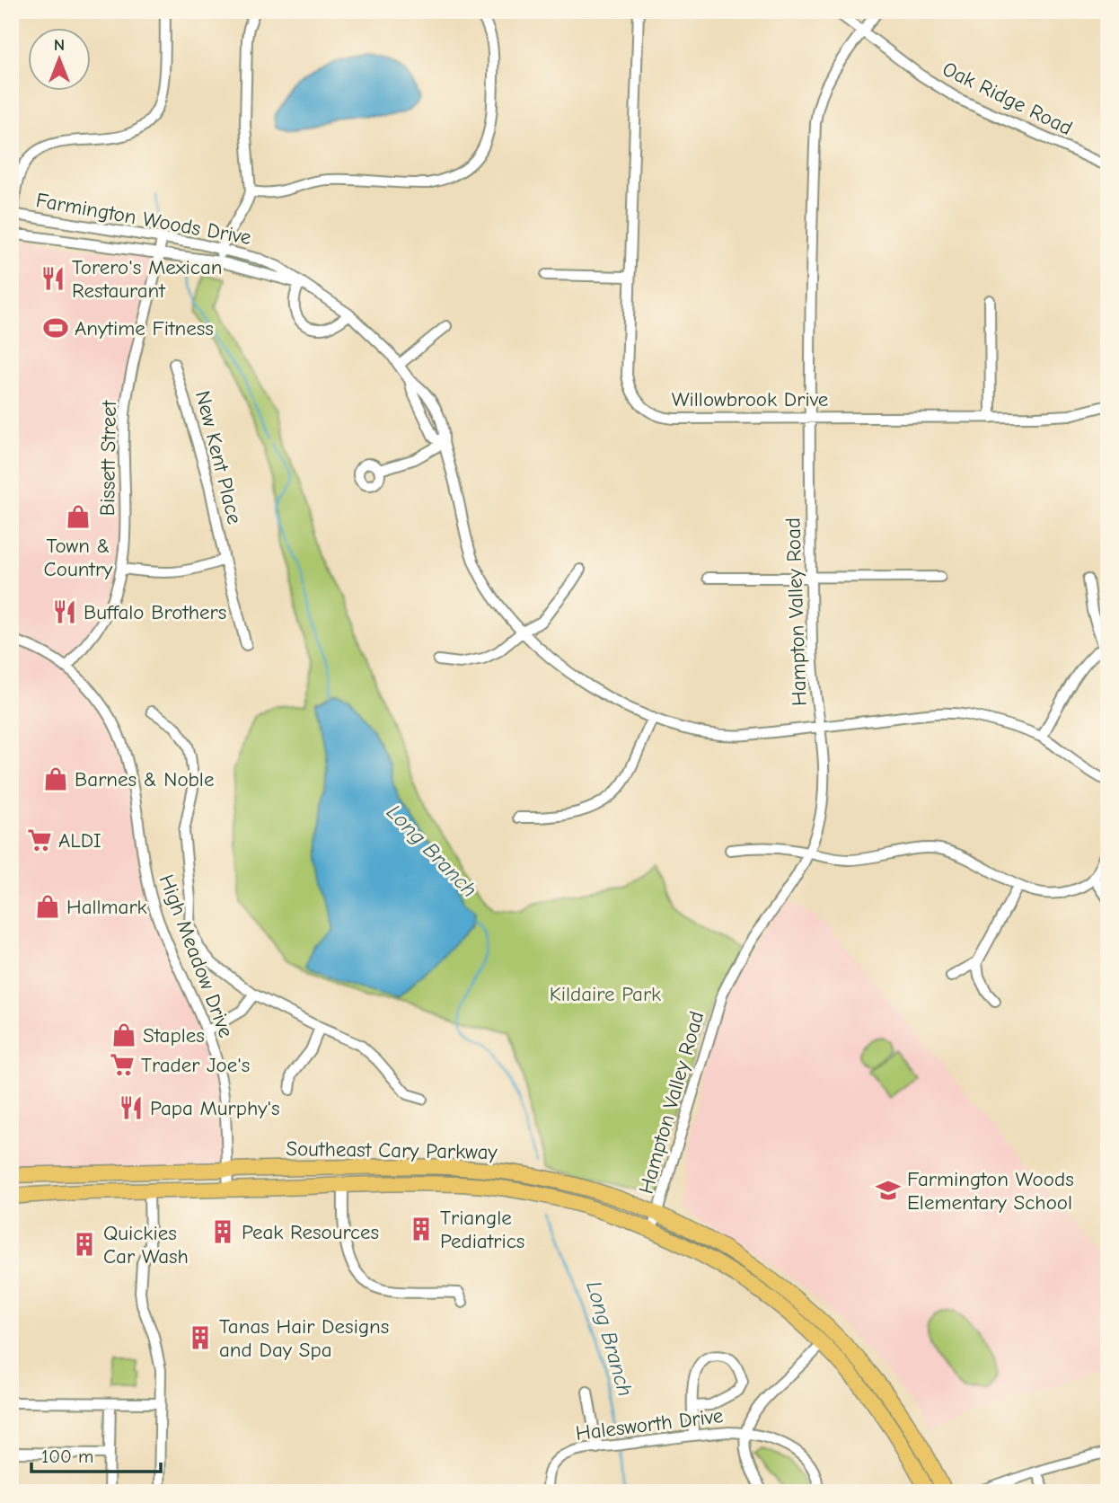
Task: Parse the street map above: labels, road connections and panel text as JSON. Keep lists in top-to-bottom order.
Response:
{
  "streets": {
    "main road": ["Southeast Cary Parkway"],
    "street": [
      "Oak Ridge Road",
      "Farmington Woods Drive",
      "Willowbrook Drive",
      "New Kent Place",
      "Bissett Street",
      "Hampton Valley Road",
      "High Meadow Drive",
      "Halesworth Drive"
    ]
  },
  "crossings": [
    ["Oak Ridge Road", "Hampton Valley Road"],
    ["Farmington Woods Drive", "Bissett Street"],
    ["Farmington Woods Drive", "Hampton Valley Road"],
    ["Willowbrook Drive", "Hampton Valley Road"],
    ["Bissett Street", "High Meadow Drive"],
    ["Hampton Valley Road", "Southeast Cary Parkway"],
    ["High Meadow Drive", "Southeast Cary Parkway"]
  ],
  "water": ["Long Branch"],
  "parks": ["Kildaire Park"],
  "places": {
    "restaurant": ["Torero's Mexican Restaurant", "Buffalo Brothers", "Papa Murphy's"],
    "sports": ["Anytime Fitness"],
    "shop": [
      "Town & Country",
      "Barnes & Noble",
      "Hallmark",
      "Staples"
    ],
    "supermarket": ["ALDI", "Trader Joe's"],
    "school or university": ["Farmington Woods Elementary School"],
    "building": [
      "Triangle Pediatrics",
      "Peak Resources",
      "Quickies Car Wash",
      "Tanas Hair Designs and Day Spa"
    ]
  },
  "scale_bar": "100 m",
  "north": "top"
}
